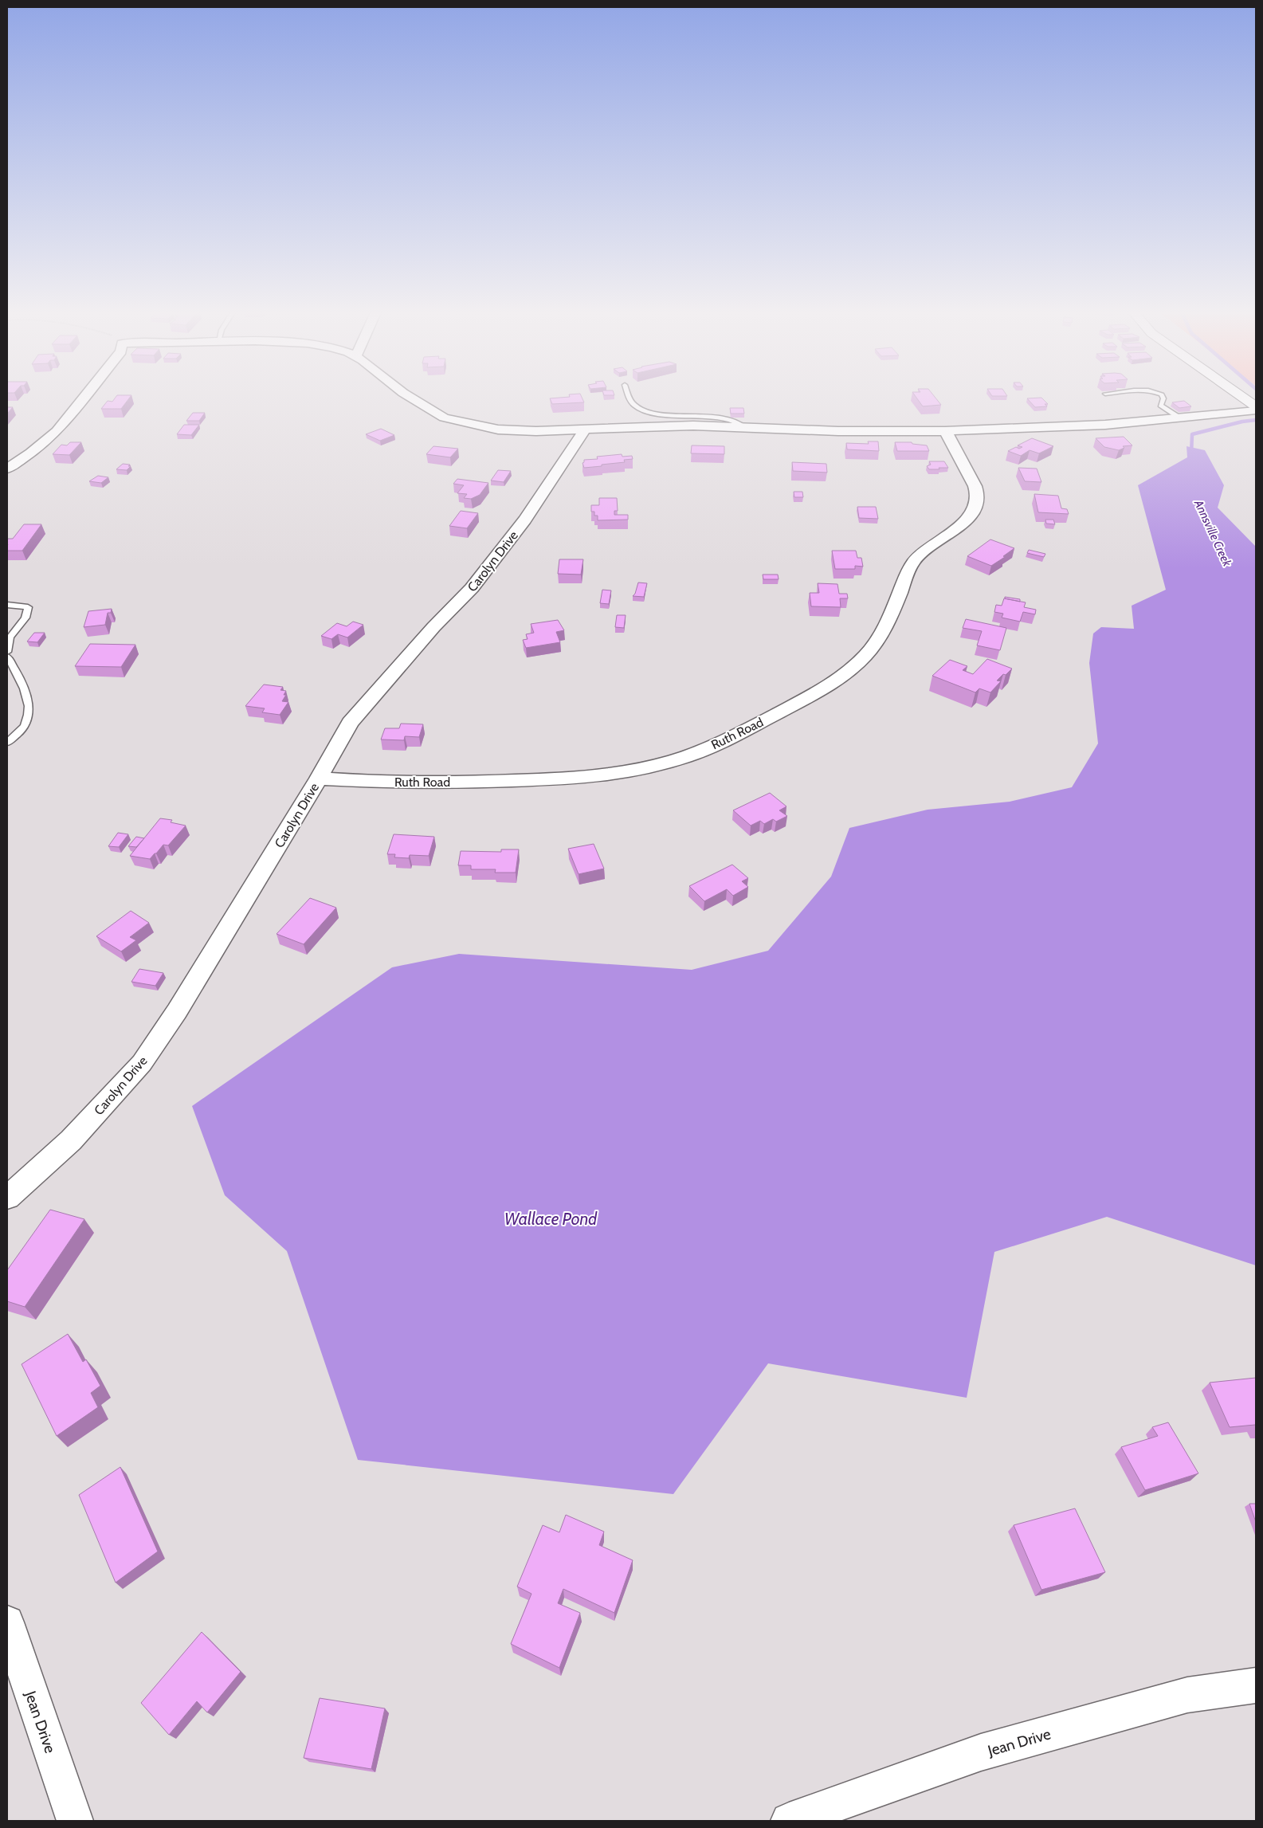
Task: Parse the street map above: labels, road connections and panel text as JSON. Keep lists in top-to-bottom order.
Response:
{
  "streets": {
    "street": ["Carolyn Drive", "Ruth Road", "Jean Drive"]
  },
  "crossings": [
    ["Carolyn Drive", "Ruth Road"]
  ],
  "water": ["Annsville Creek", "Wallace Pond"]
}
